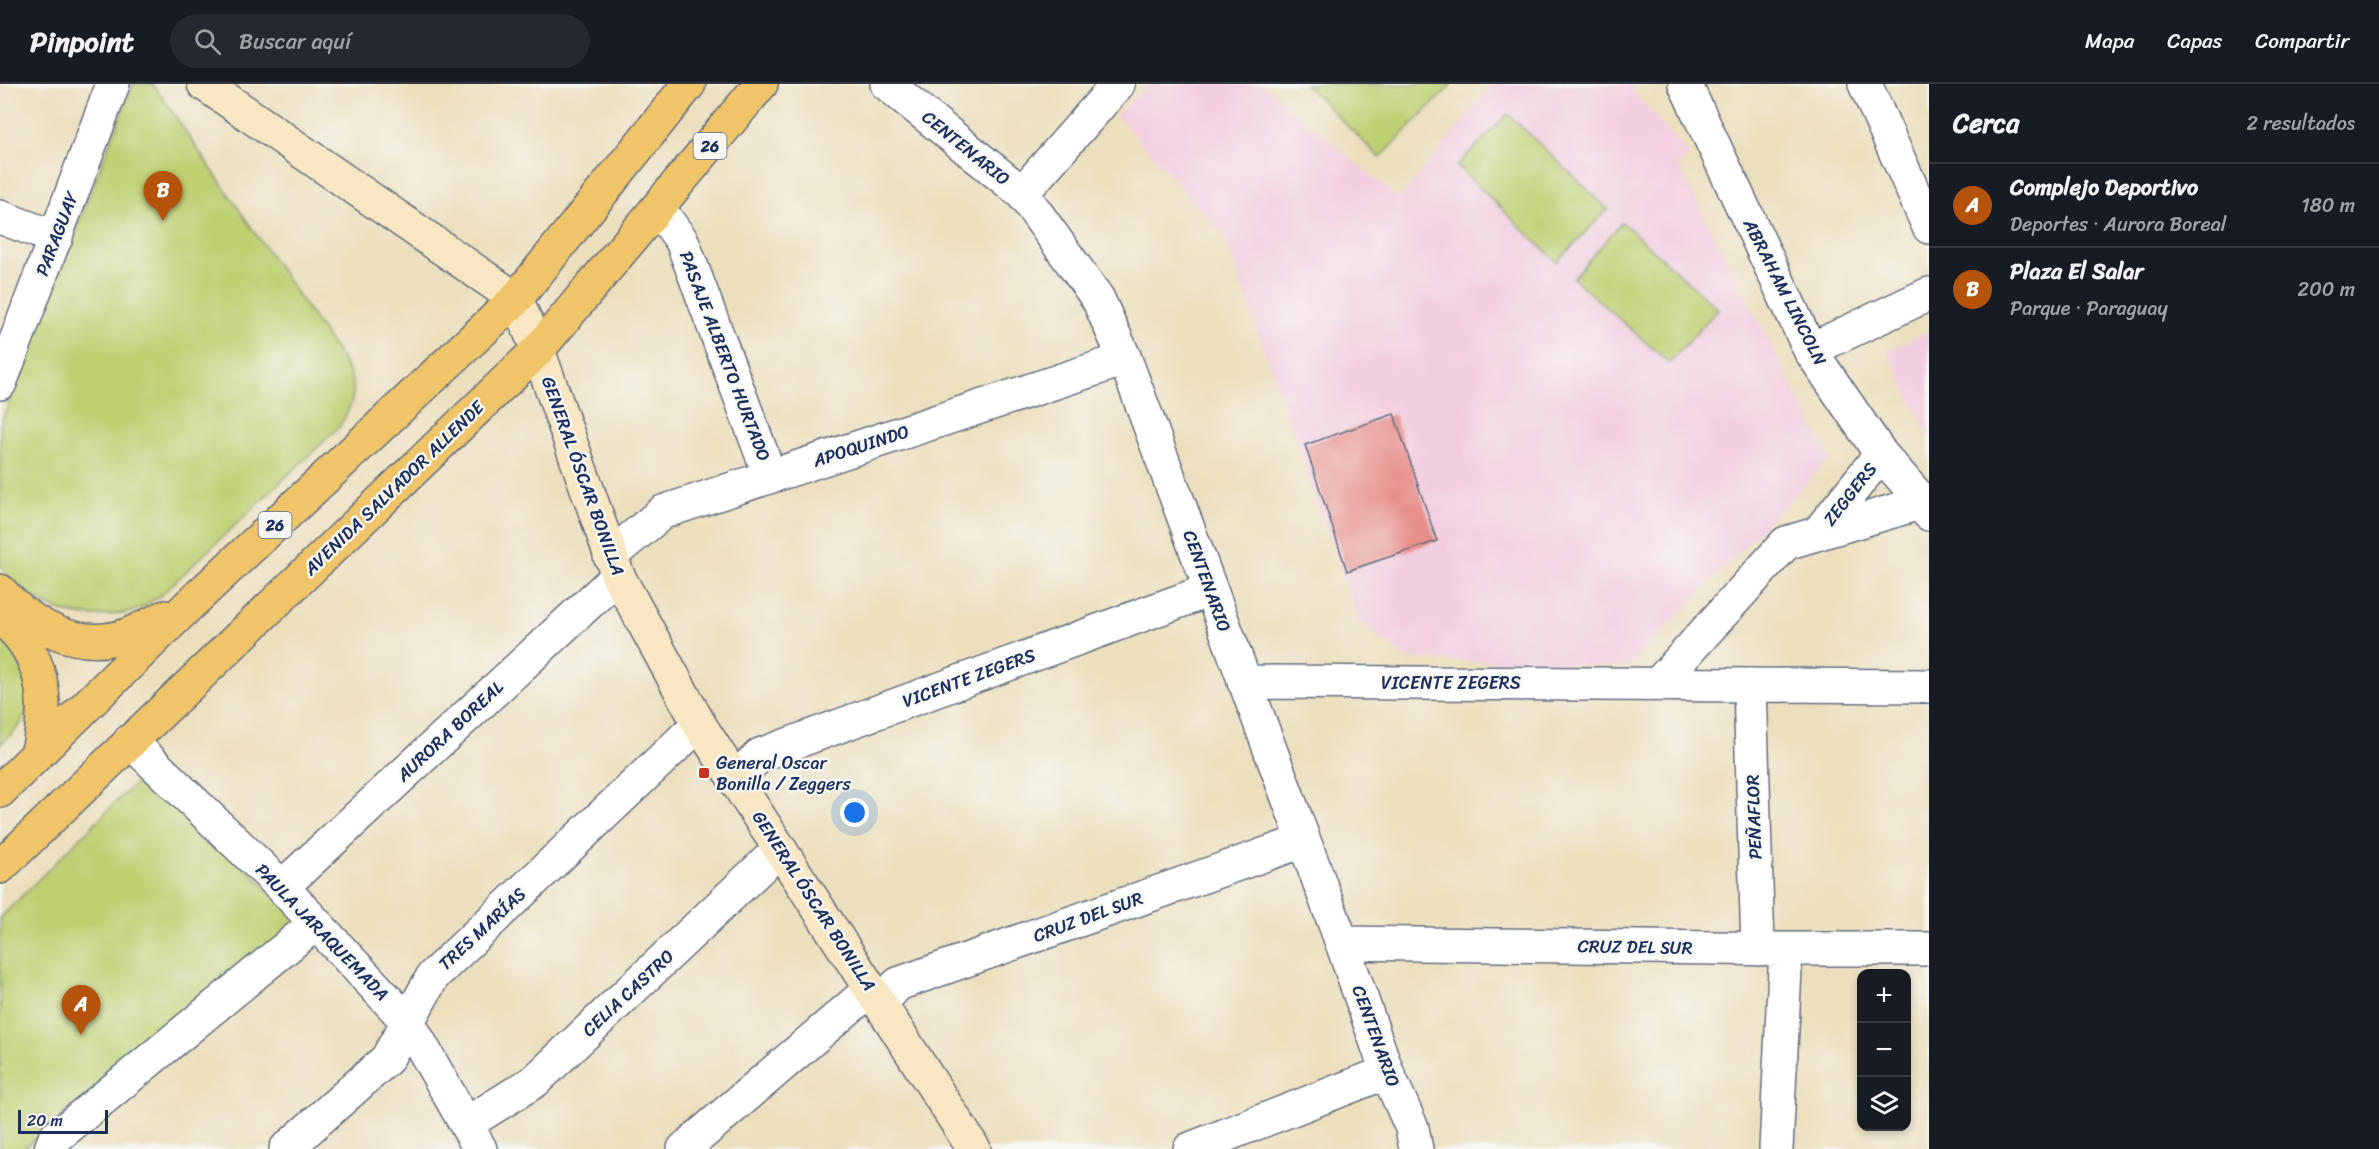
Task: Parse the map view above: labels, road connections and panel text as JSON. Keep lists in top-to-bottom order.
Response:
{
  "streets": {
    "highway": ["26", "AVENIDA SALVADOR ALLENDE"],
    "main road": ["GENERAL ÓSCAR BONILLA"],
    "street": [
      "CENTENARIO",
      "PARAGUAY",
      "ABRAHAM LINCOLN",
      "PASAJE ALBERTO HURTADO",
      "APOQUINDO",
      "ZEGGERS",
      "VICENTE ZEGERS",
      "AURORA BOREAL",
      "PEÑAFLOR",
      "CRUZ DEL SUR",
      "TRES MARÍAS",
      "PAULA JARAQUEMADA",
      "CELIA CASTRO"
    ]
  },
  "crossings": [
    ["26", "GENERAL ÓSCAR BONILLA"],
    ["CENTENARIO", "APOQUINDO"],
    ["CENTENARIO", "VICENTE ZEGERS"],
    ["CENTENARIO", "CRUZ DEL SUR"],
    ["ABRAHAM LINCOLN", "ZEGGERS"],
    ["PASAJE ALBERTO HURTADO", "APOQUINDO"],
    ["PASAJE ALBERTO HURTADO", "AVENIDA SALVADOR ALLENDE"],
    ["APOQUINDO", "GENERAL ÓSCAR BONILLA"],
    ["APOQUINDO", "AURORA BOREAL"],
    ["GENERAL ÓSCAR BONILLA", "AVENIDA SALVADOR ALLENDE"],
    ["GENERAL ÓSCAR BONILLA", "VICENTE ZEGERS"],
    ["GENERAL ÓSCAR BONILLA", "AURORA BOREAL"],
    ["GENERAL ÓSCAR BONILLA", "CRUZ DEL SUR"],
    ["GENERAL ÓSCAR BONILLA", "TRES MARÍAS"],
    ["GENERAL ÓSCAR BONILLA", "CELIA CASTRO"],
    ["AVENIDA SALVADOR ALLENDE", "PAULA JARAQUEMADA"],
    ["VICENTE ZEGERS", "PEÑAFLOR"],
    ["AURORA BOREAL", "PAULA JARAQUEMADA"],
    ["PEÑAFLOR", "CRUZ DEL SUR"],
    ["TRES MARÍAS", "PAULA JARAQUEMADA"],
    ["PAULA JARAQUEMADA", "CELIA CASTRO"]
  ],
  "places": {
    "transit": ["General Oscar Bonilla / Zeggers"]
  },
  "scale_bar": "20 m",
  "page": {
    "header": "Pinpoint",
    "search": "Buscar aquí",
    "nav": ["Mapa", "Capas", "Compartir"],
    "heading": ["Cerca", "2 resultados"],
    "list": [
      {
        "mark": "A",
        "name": "Complejo Deportivo",
        "note": "Deportes · Aurora Boreal",
        "value": "180 m"
      },
      {
        "mark": "B",
        "name": "Plaza El Salar",
        "note": "Parque · Paraguay",
        "value": "200 m"
      }
    ],
    "pins": ["B", "A"],
    "map_buttons": ["+", "−"],
    "scale": "20 m"
  }
}
